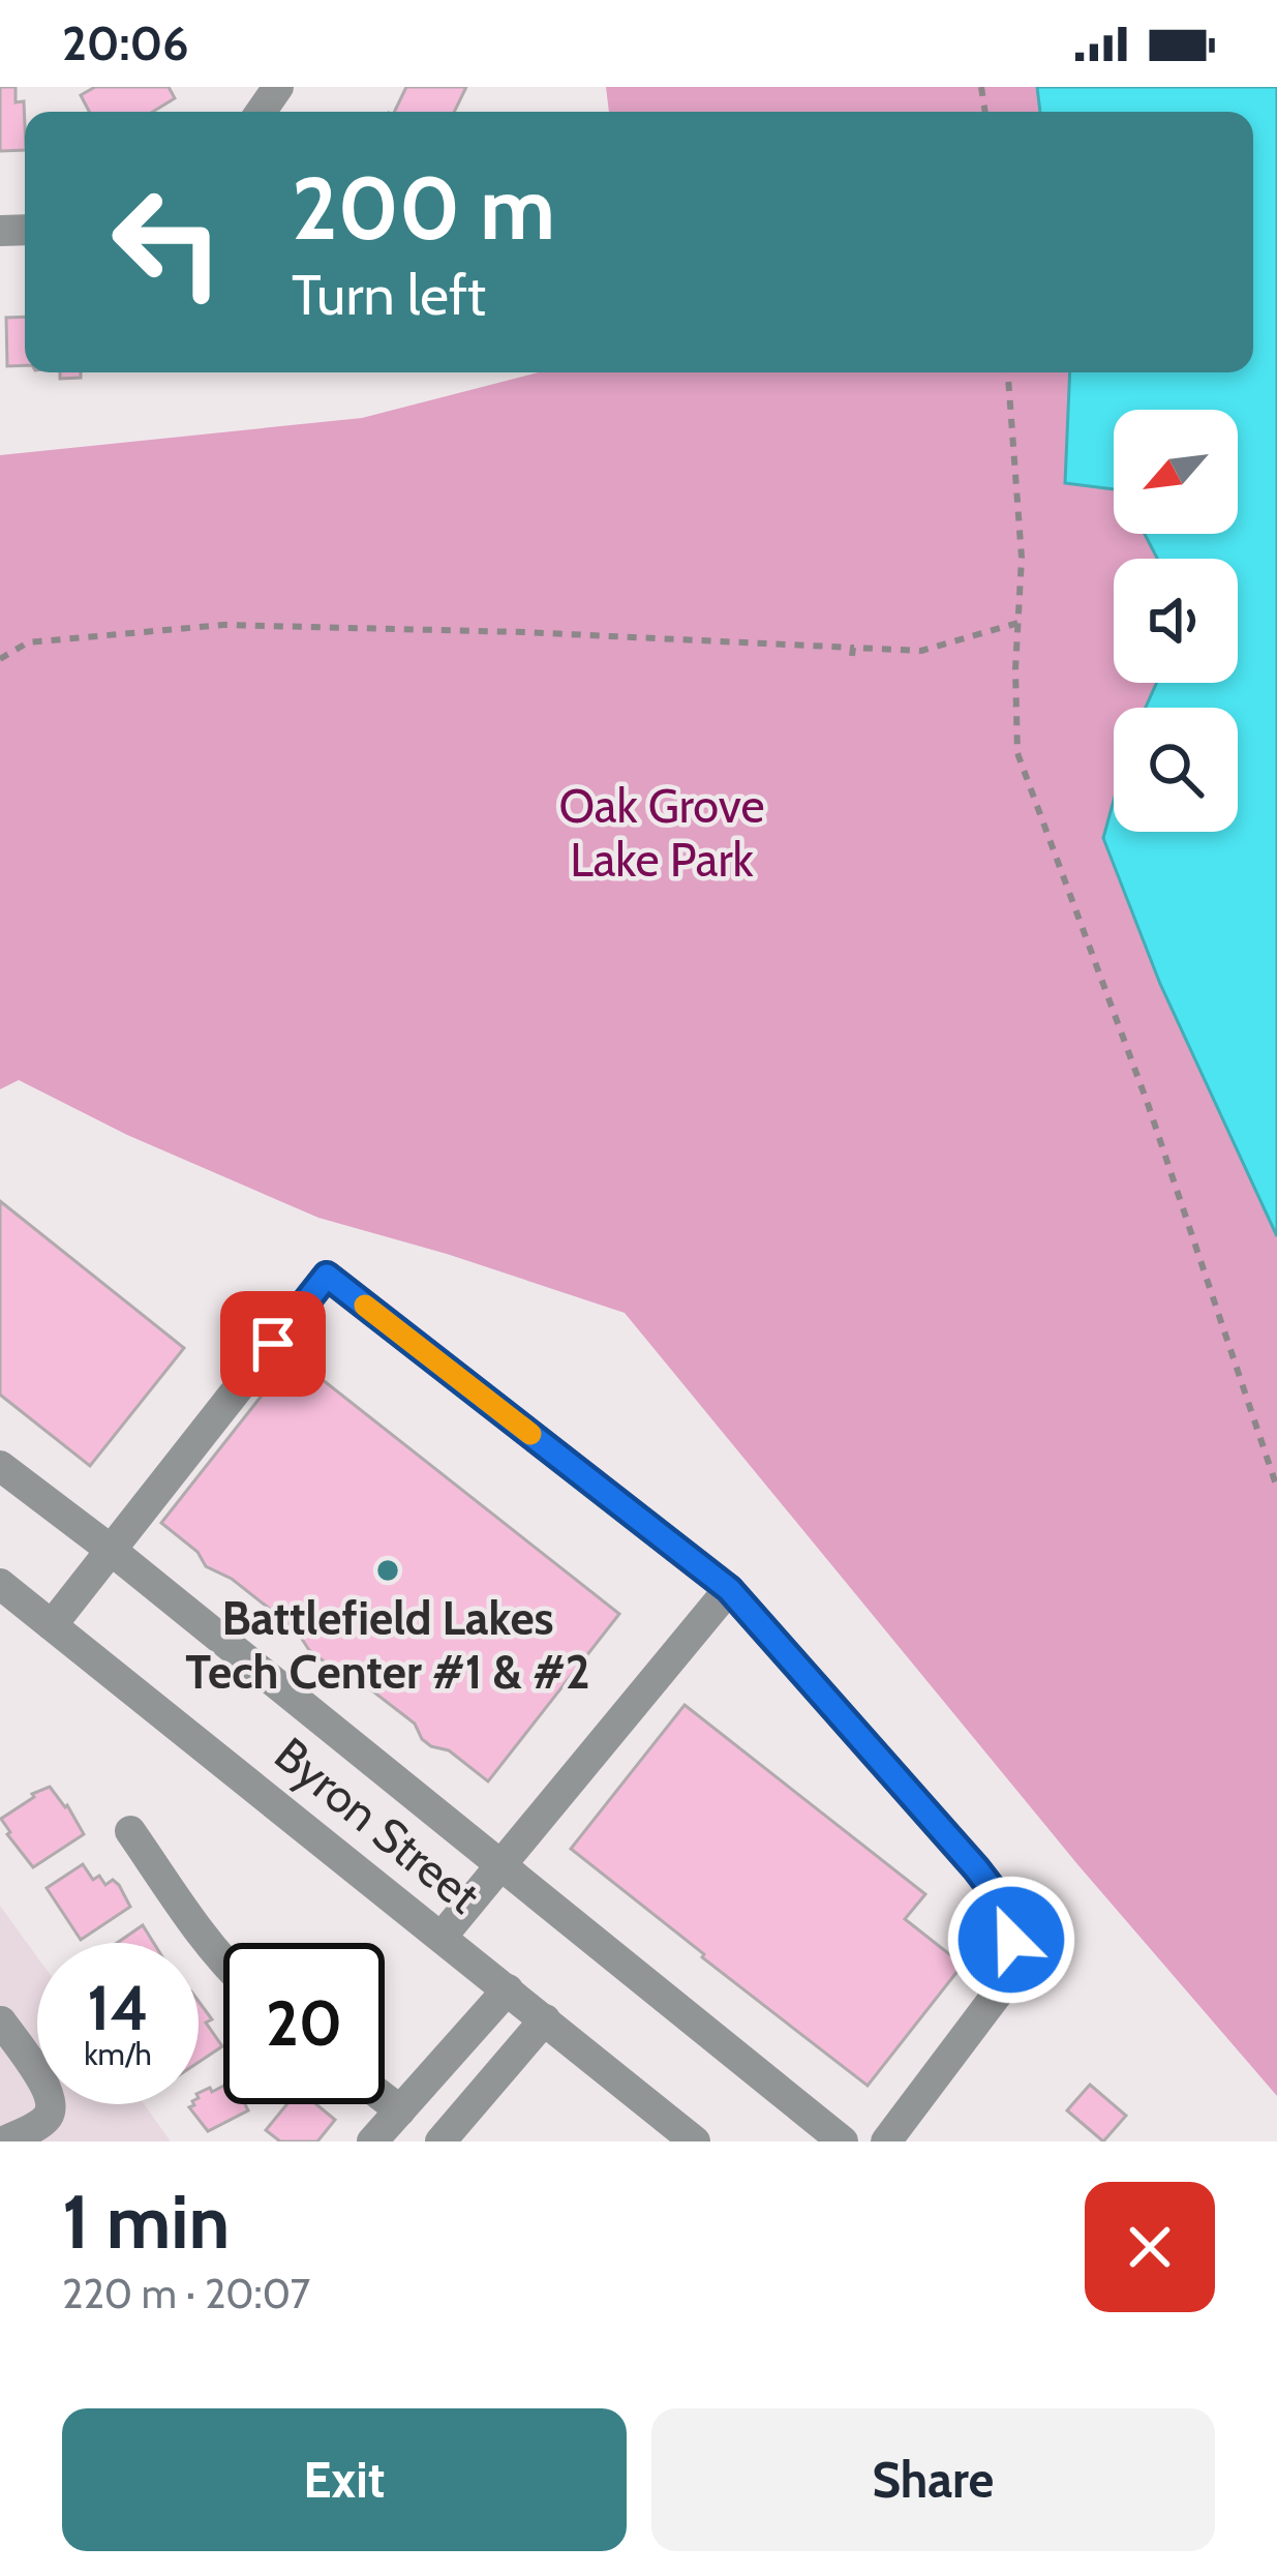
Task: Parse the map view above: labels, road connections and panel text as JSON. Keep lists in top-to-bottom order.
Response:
{
  "streets": {
    "street": ["Byron Street"]
  },
  "parks": ["Oak Grove Lake Park"],
  "places": ["Battlefield Lakes Tech Center #1 & #2"],
  "north": "bottom left",
  "page": {
    "status": "20:06",
    "turn": ["200 m", "Turn left"],
    "speed": "14 km/h",
    "limit": "20",
    "heading": ["1 min", "220 m · 20:07"],
    "buttons": ["Exit", "Share"]
  }
}
